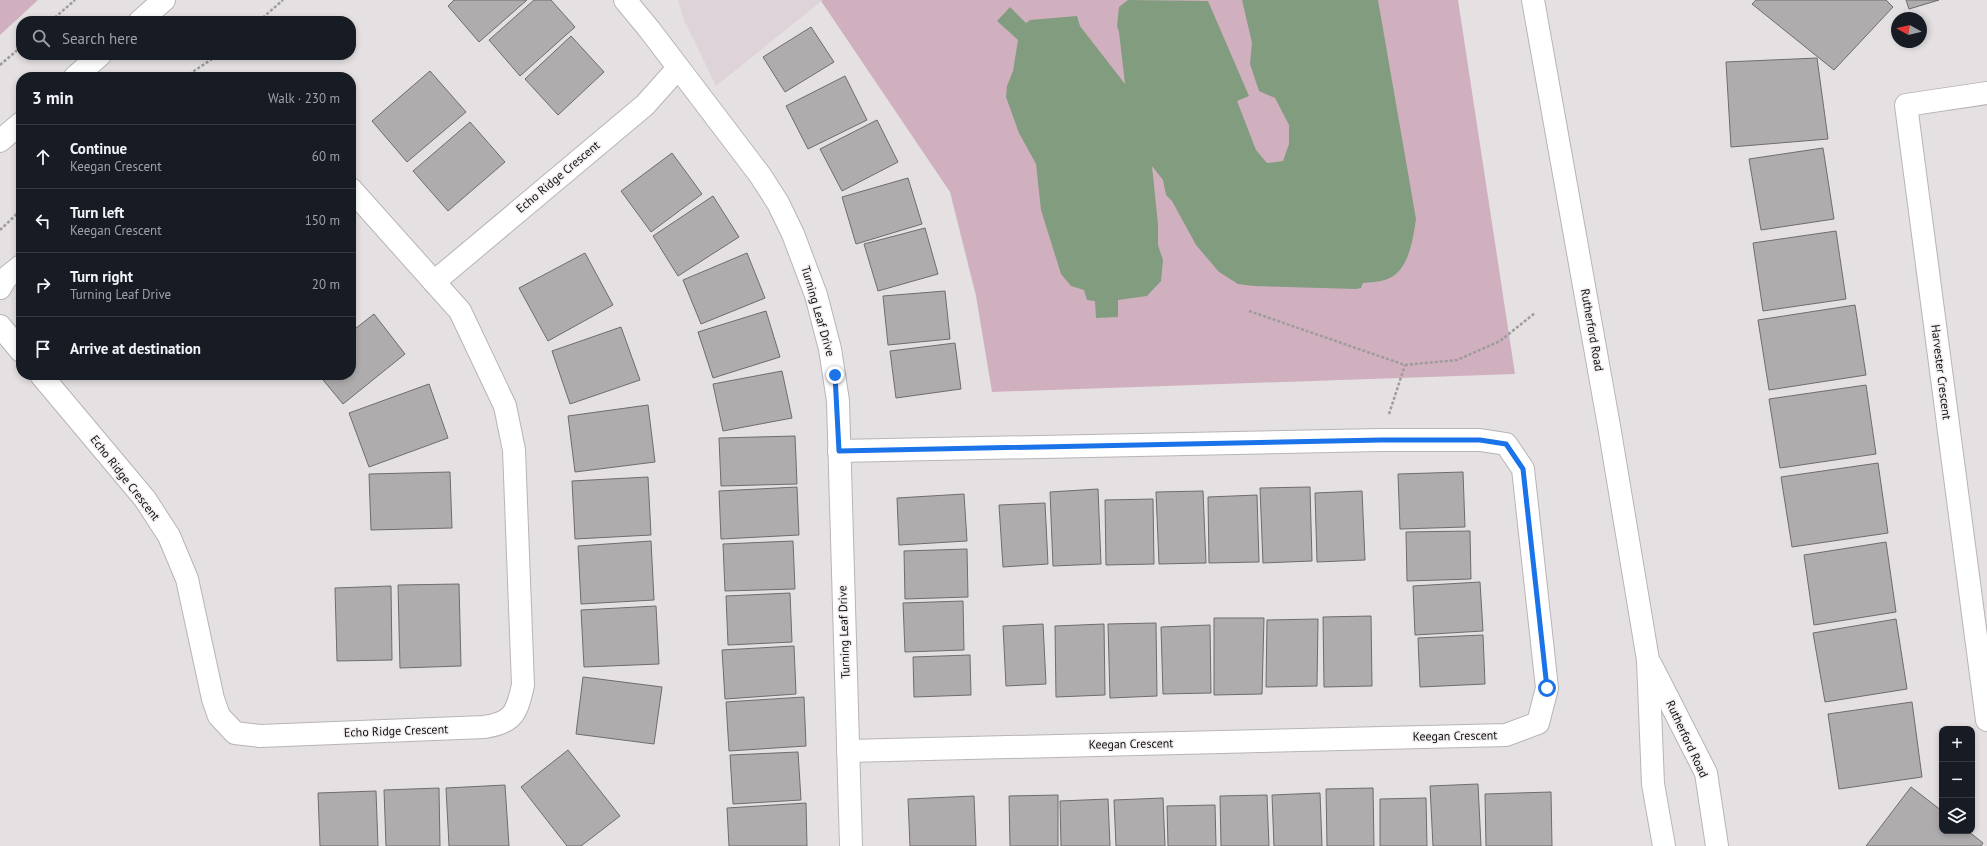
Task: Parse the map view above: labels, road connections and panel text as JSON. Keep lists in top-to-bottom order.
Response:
{
  "streets": {
    "street": [
      "Echo Ridge Crescent",
      "Turning Leaf Drive",
      "Rutherford Road",
      "Harvester Crescent",
      "Keegan Crescent"
    ]
  },
  "crossings": [
    ["Echo Ridge Crescent", "Turning Leaf Drive"],
    ["Turning Leaf Drive", "Keegan Crescent"]
  ],
  "north": "left",
  "page": {
    "search": "Search here",
    "heading": ["3 min", "Walk · 230 m"],
    "list": [
      ["Continue", "Keegan Crescent", "60 m"],
      ["Turn left", "Keegan Crescent", "150 m"],
      ["Turn right", "Turning Leaf Drive", "20 m"],
      "Arrive at destination"
    ],
    "map_buttons": ["+", "−"]
  }
}
